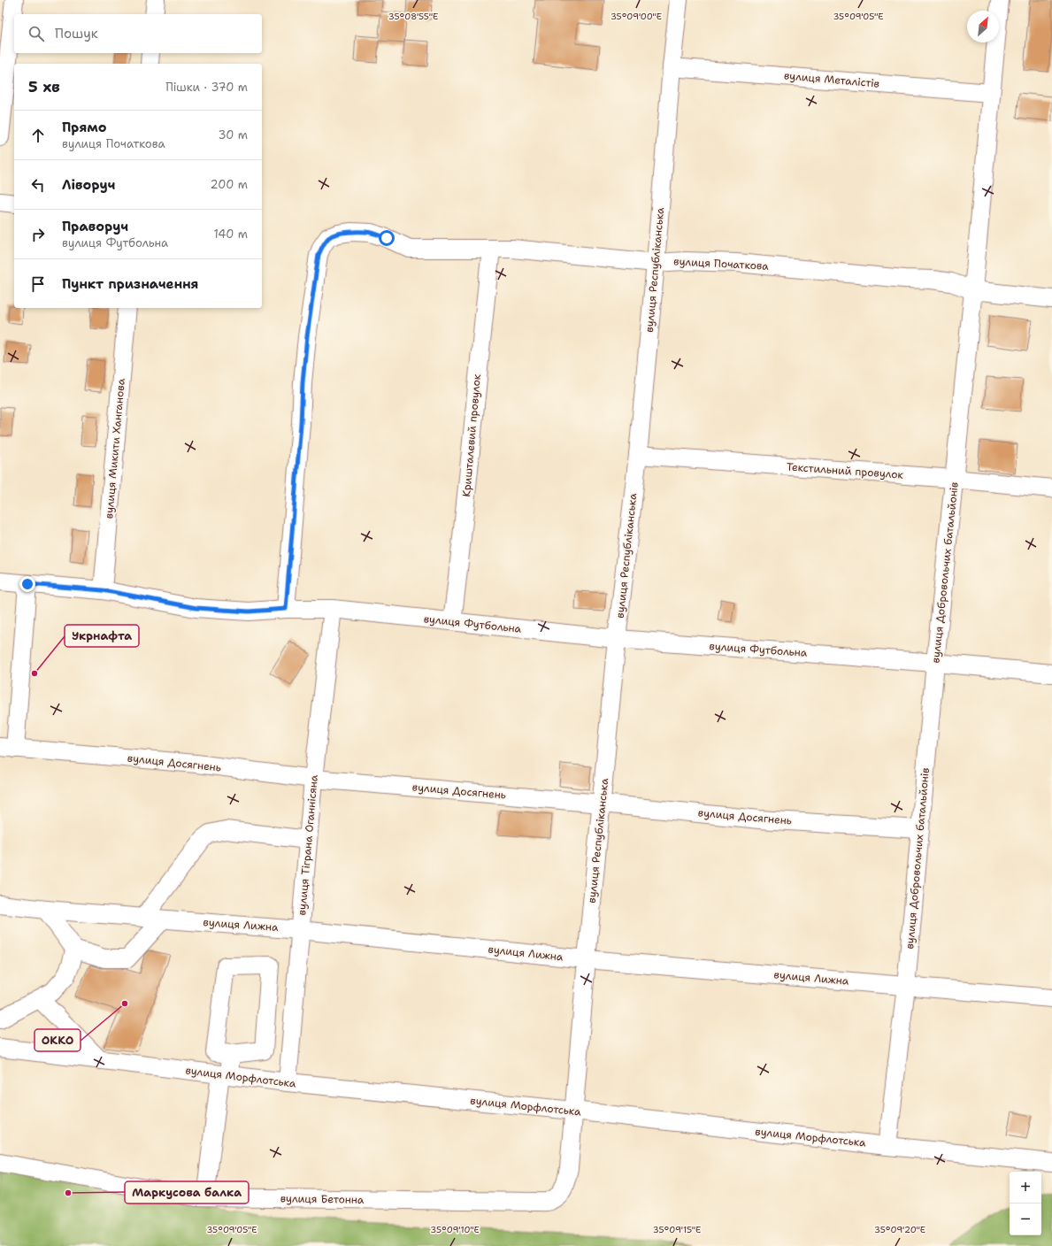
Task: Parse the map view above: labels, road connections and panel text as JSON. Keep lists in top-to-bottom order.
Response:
{
  "streets": {
    "street": [
      "вулиця Металістів",
      "вулиця Початкова",
      "вулиця Республіканська",
      "Кришталевий провулок",
      "вулиця Микити Ханганова",
      "Текстильний провулок",
      "вулиця Добровольчих батальйонів",
      "вулиця Футбольна",
      "вулиця Досягнень",
      "вулиця Тіграна Оганнісяна",
      "вулиця Лижна",
      "вулиця Морфлотська",
      "вулиця Бетонна"
    ]
  },
  "crossings": [
    ["вулиця Металістів", "вулиця Республіканська"],
    ["вулиця Металістів", "вулиця Добровольчих батальйонів"],
    ["вулиця Початкова", "вулиця Республіканська"],
    ["вулиця Початкова", "Кришталевий провулок"],
    ["вулиця Початкова", "вулиця Добровольчих батальйонів"],
    ["вулиця Початкова", "вулиця Футбольна"],
    ["вулиця Республіканська", "Текстильний провулок"],
    ["вулиця Республіканська", "вулиця Футбольна"],
    ["вулиця Республіканська", "вулиця Досягнень"],
    ["вулиця Республіканська", "вулиця Лижна"],
    ["вулиця Республіканська", "вулиця Морфлотська"],
    ["вулиця Республіканська", "вулиця Бетонна"],
    ["Кришталевий провулок", "вулиця Футбольна"],
    ["вулиця Микити Ханганова", "вулиця Футбольна"],
    ["Текстильний провулок", "вулиця Добровольчих батальйонів"],
    ["вулиця Добровольчих батальйонів", "вулиця Футбольна"],
    ["вулиця Добровольчих батальйонів", "вулиця Досягнень"],
    ["вулиця Добровольчих батальйонів", "вулиця Лижна"],
    ["вулиця Добровольчих батальйонів", "вулиця Морфлотська"],
    ["вулиця Футбольна", "вулиця Тіграна Оганнісяна"],
    ["вулиця Досягнень", "вулиця Тіграна Оганнісяна"],
    ["вулиця Тіграна Оганнісяна", "вулиця Лижна"],
    ["вулиця Тіграна Оганнісяна", "вулиця Морфлотська"],
    ["вулиця Морфлотська", "вулиця Бетонна"]
  ],
  "places": ["Укрнафта", "ОККО", "Маркусова балка"],
  "north": "top right",
  "page": {
    "search": "Пошук",
    "heading": ["5 хв", "Пішки · 370 m"],
    "list": [
      ["Прямо", "вулиця Початкова", "30 m"],
      ["Ліворуч", "200 m"],
      ["Праворуч", "вулиця Футбольна", "140 m"],
      "Пункт призначення"
    ],
    "map_buttons": ["+", "−"]
  },
  "coordinates": [
    "35°08'55\"E",
    "35°09'00\"E",
    "35°09'05\"E",
    "35°09'10\"E",
    "35°09'15\"E",
    "35°09'20\"E"
  ]
}
